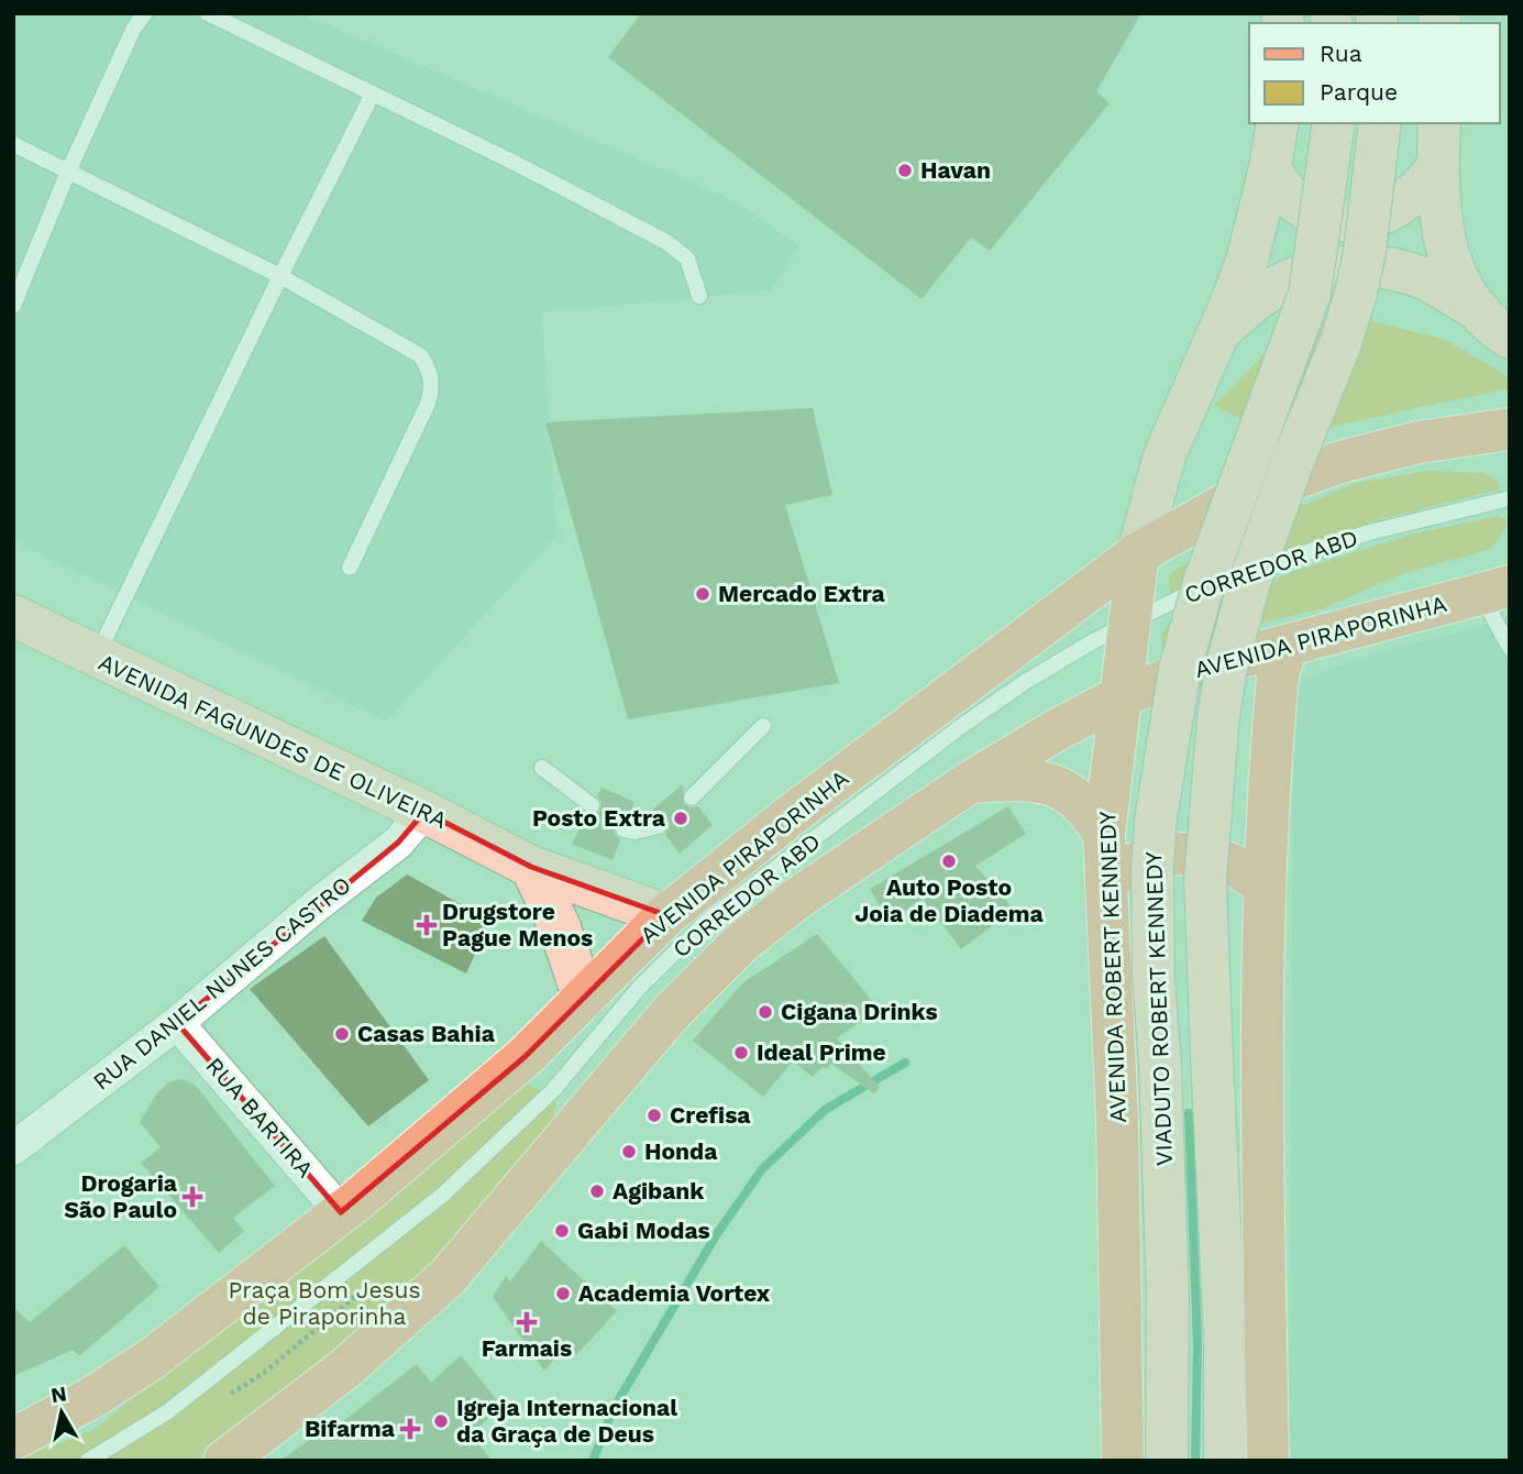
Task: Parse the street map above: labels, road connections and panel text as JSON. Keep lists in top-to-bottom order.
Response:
{
  "streets": {
    "main road": [
      "AVENIDA PIRAPORINHA",
      "AVENIDA FAGUNDES DE OLIVEIRA",
      "AVENIDA ROBERT KENNEDY",
      "VIADUTO ROBERT KENNEDY"
    ],
    "street": ["RUA DANIEL NUNES CASTRO", "RUA BARTIRA"],
    "lane": ["CORREDOR ABD"]
  },
  "crossings": [
    ["CORREDOR ABD", "AVENIDA ROBERT KENNEDY"],
    ["AVENIDA PIRAPORINHA", "AVENIDA FAGUNDES DE OLIVEIRA"],
    ["AVENIDA PIRAPORINHA", "AVENIDA ROBERT KENNEDY"],
    ["AVENIDA PIRAPORINHA", "RUA BARTIRA"],
    ["AVENIDA FAGUNDES DE OLIVEIRA", "RUA DANIEL NUNES CASTRO"],
    ["RUA DANIEL NUNES CASTRO", "RUA BARTIRA"]
  ],
  "parks": ["Praça Bom Jesus de Piraporinha"],
  "places": {
    "other": [
      "Havan",
      "Mercado Extra",
      "Posto Extra",
      "Auto Posto Joia de Diadema",
      "Cigana Drinks",
      "Casas Bahia",
      "Ideal Prime",
      "Crefisa",
      "Honda",
      "Agibank",
      "Gabi Modas",
      "Academia Vortex",
      "Igreja Internacional da Graça de Deus"
    ],
    "health": [
      "Drugstore Pague Menos",
      "Drogaria São Paulo",
      "Farmais",
      "Bifarma"
    ]
  },
  "legend": ["Rua", "Parque"],
  "north": "top"
}
